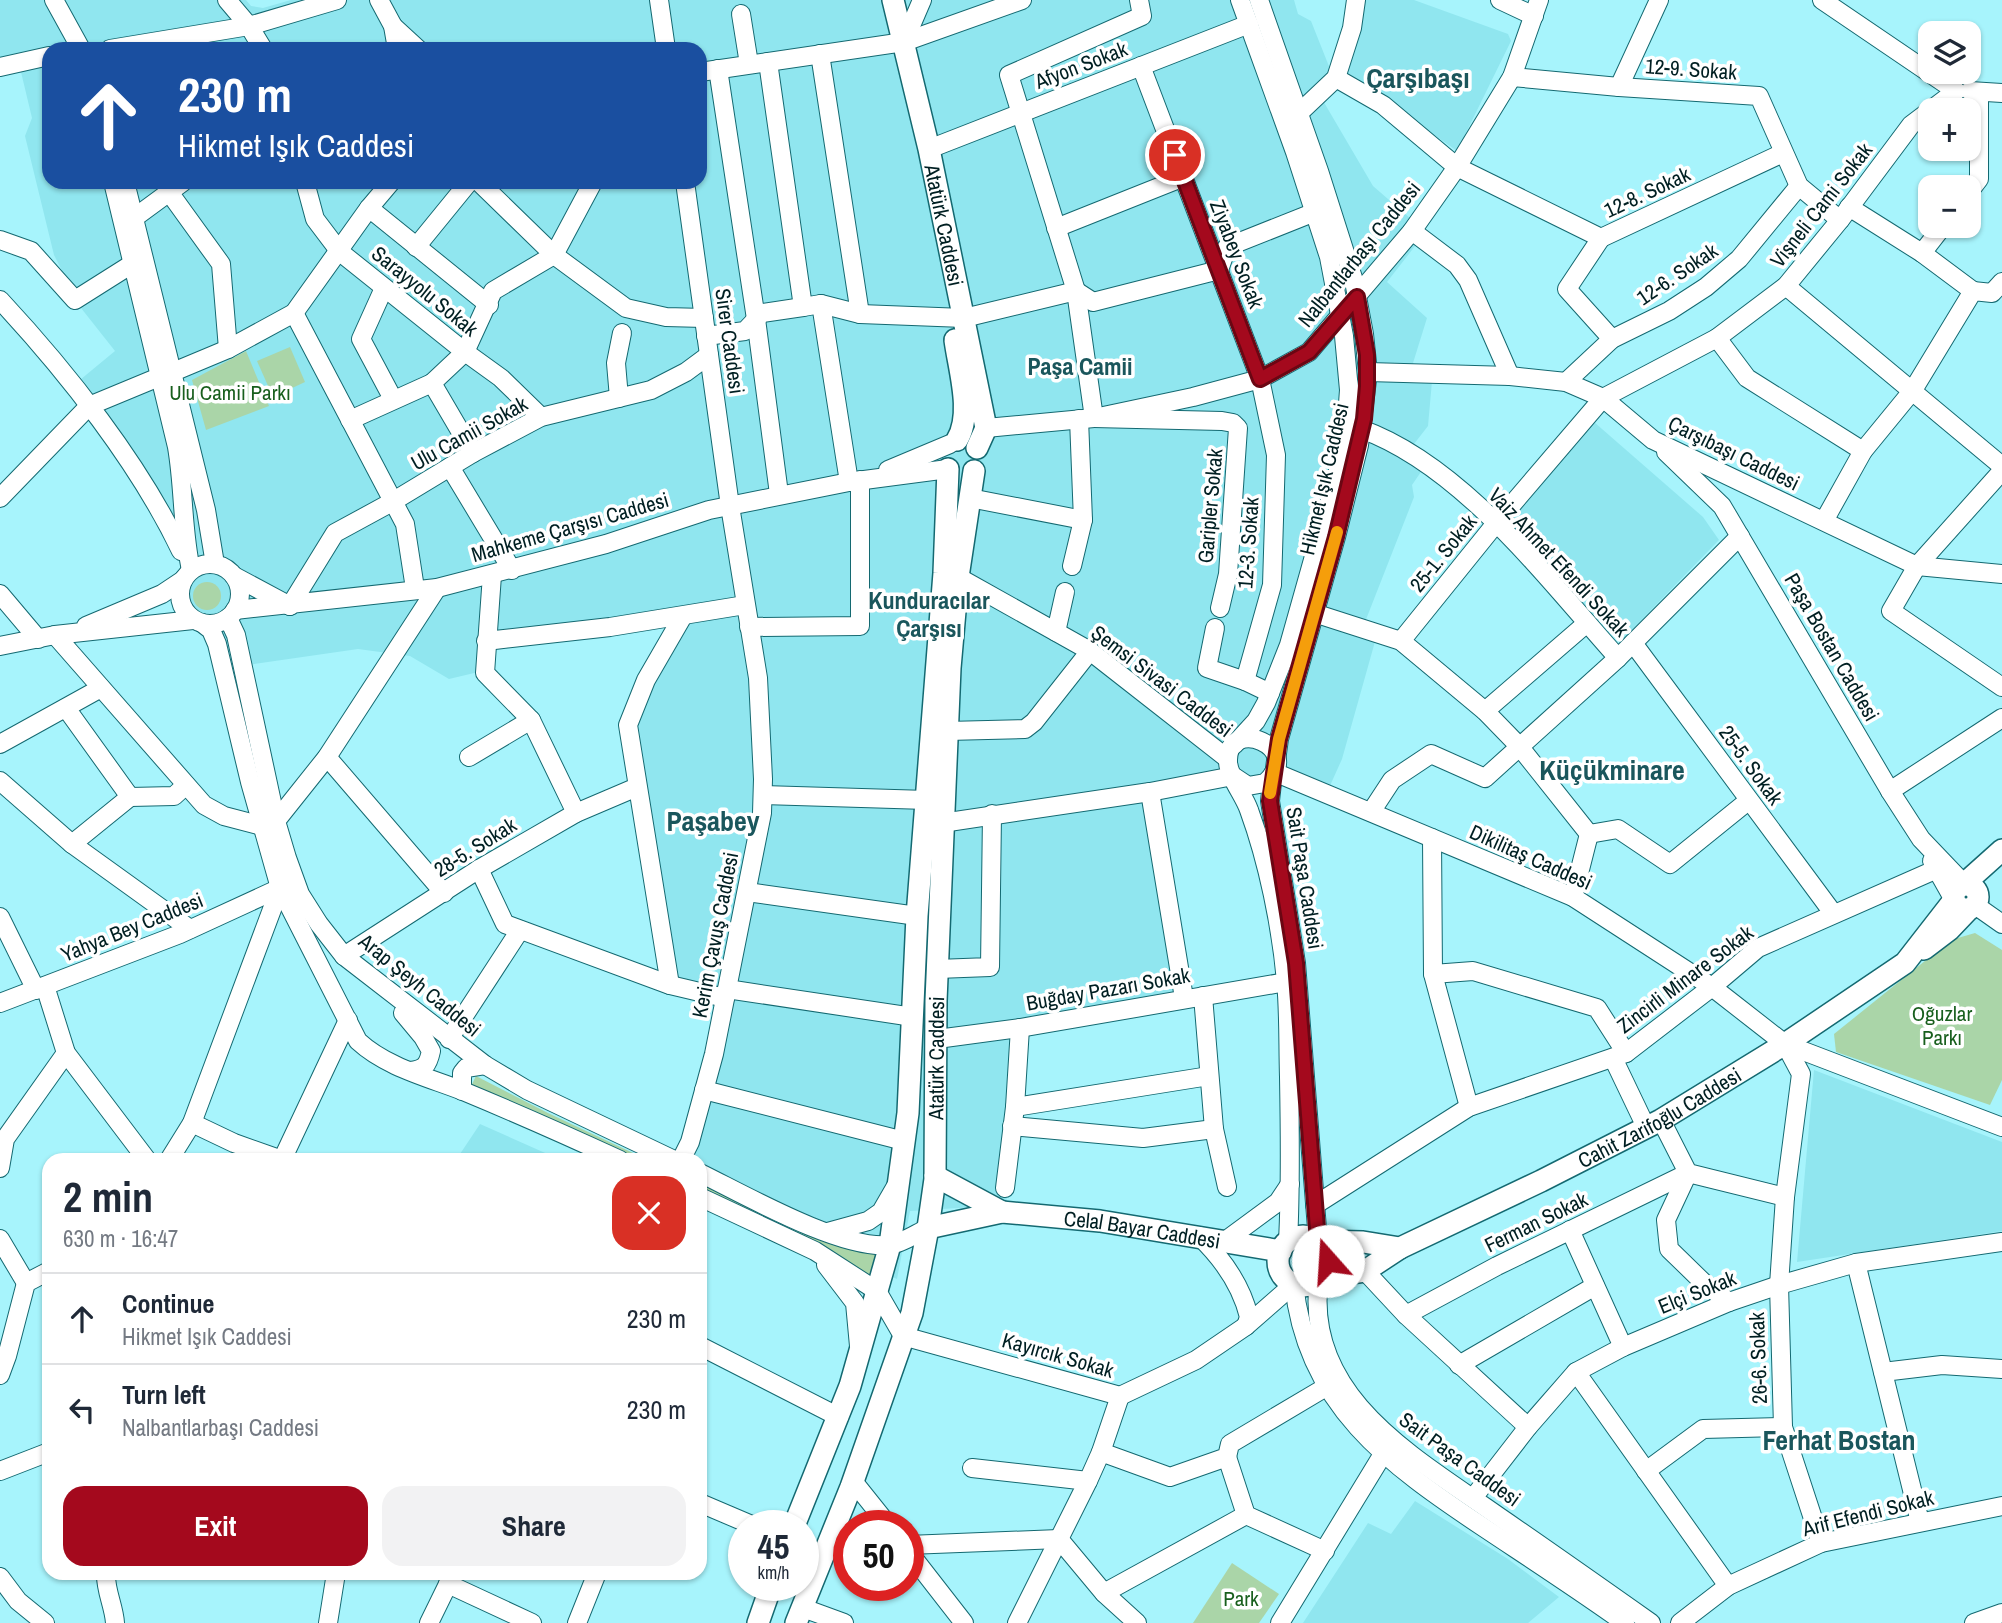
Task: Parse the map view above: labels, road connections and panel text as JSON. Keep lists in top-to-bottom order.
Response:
{
  "streets": {
    "main road": ["Atatürk Caddesi", "Cahit Zarifoğlu Caddesi", "Celal Bayar Caddesi"],
    "street": [
      "Afyon Sokak",
      "12-9. Sokak",
      "12-8. Sokak",
      "Vişneli Cami Sokak",
      "Ziyabey Sokak",
      "Nalbantlarbaşı Caddesi",
      "12-6. Sokak",
      "Sarayyolu Sokak",
      "Sirer Caddesi",
      "Ulu Camii Sokak",
      "Çarşıbaşı Caddesi",
      "Hikmet Işık Caddesi",
      "Garipler Sokak",
      "Mahkeme Çarşısı Caddesi",
      "12-3. Sokak",
      "25-1. Sokak",
      "Vaiz Ahmet Efendi Sokak",
      "Paşa Bostan Caddesi",
      "Şemsi Sivasi Caddesi",
      "25-5. Sokak",
      "28-5. Sokak",
      "Dikilitaş Caddesi",
      "Sait Paşa Caddesi",
      "Yahya Bey Caddesi",
      "Kerim Çavuş Caddesi",
      "Zincirli Minare Sokak",
      "Arap Şeyh Caddesi",
      "Buğday Pazarı Sokak",
      "Ferman Sokak",
      "Elçi Sokak",
      "Kayırcık Sokak",
      "26-6. Sokak",
      "Arif Efendi Sokak"
    ]
  },
  "crossings": [
    ["Afyon Sokak", "Atatürk Caddesi"],
    ["Afyon Sokak", "Ziyabey Sokak"],
    ["Afyon Sokak", "Hikmet Işık Caddesi"],
    ["12-9. Sokak", "12-8. Sokak"],
    ["12-9. Sokak", "Vişneli Cami Sokak"],
    ["12-9. Sokak", "Nalbantlarbaşı Caddesi"],
    ["12-9. Sokak", "12-6. Sokak"],
    ["12-8. Sokak", "Nalbantlarbaşı Caddesi"],
    ["Vişneli Cami Sokak", "Çarşıbaşı Caddesi"],
    ["Vişneli Cami Sokak", "25-1. Sokak"],
    ["Atatürk Caddesi", "Nalbantlarbaşı Caddesi"],
    ["Atatürk Caddesi", "Mahkeme Çarşısı Caddesi"],
    ["Atatürk Caddesi", "Şemsi Sivasi Caddesi"],
    ["Atatürk Caddesi", "Buğday Pazarı Sokak"],
    ["Atatürk Caddesi", "Kayırcık Sokak"],
    ["Ziyabey Sokak", "Nalbantlarbaşı Caddesi"],
    ["Ziyabey Sokak", "12-3. Sokak"],
    ["Nalbantlarbaşı Caddesi", "Hikmet Işık Caddesi"],
    ["Nalbantlarbaşı Caddesi", "Garipler Sokak"],
    ["Nalbantlarbaşı Caddesi", "12-3. Sokak"],
    ["12-6. Sokak", "Çarşıbaşı Caddesi"],
    ["Sarayyolu Sokak", "Ulu Camii Sokak"],
    ["Sirer Caddesi", "Ulu Camii Sokak"],
    ["Sirer Caddesi", "Mahkeme Çarşısı Caddesi"],
    ["Sirer Caddesi", "Kerim Çavuş Caddesi"],
    ["Ulu Camii Sokak", "Mahkeme Çarşısı Caddesi"],
    ["Çarşıbaşı Caddesi", "Hikmet Işık Caddesi"],
    ["Çarşıbaşı Caddesi", "25-1. Sokak"],
    ["Çarşıbaşı Caddesi", "Paşa Bostan Caddesi"],
    ["Hikmet Işık Caddesi", "Vaiz Ahmet Efendi Sokak"],
    ["Hikmet Işık Caddesi", "Şemsi Sivasi Caddesi"],
    ["Hikmet Işık Caddesi", "Dikilitaş Caddesi"],
    ["Hikmet Işık Caddesi", "Sait Paşa Caddesi"],
    ["Mahkeme Çarşısı Caddesi", "Kerim Çavuş Caddesi"],
    ["Mahkeme Çarşısı Caddesi", "Arap Şeyh Caddesi"],
    ["25-1. Sokak", "Vaiz Ahmet Efendi Sokak"],
    ["Paşa Bostan Caddesi", "Cahit Zarifoğlu Caddesi"],
    ["Şemsi Sivasi Caddesi", "Dikilitaş Caddesi"],
    ["Şemsi Sivasi Caddesi", "Sait Paşa Caddesi"],
    ["25-5. Sokak", "Zincirli Minare Sokak"],
    ["28-5. Sokak", "Arap Şeyh Caddesi"],
    ["Dikilitaş Caddesi", "Sait Paşa Caddesi"],
    ["Dikilitaş Caddesi", "Zincirli Minare Sokak"],
    ["Dikilitaş Caddesi", "Cahit Zarifoğlu Caddesi"],
    ["Dikilitaş Caddesi", "26-6. Sokak"],
    ["Sait Paşa Caddesi", "Zincirli Minare Sokak"],
    ["Sait Paşa Caddesi", "Buğday Pazarı Sokak"],
    ["Sait Paşa Caddesi", "Cahit Zarifoğlu Caddesi"],
    ["Sait Paşa Caddesi", "Celal Bayar Caddesi"],
    ["Sait Paşa Caddesi", "Elçi Sokak"],
    ["Sait Paşa Caddesi", "Kayırcık Sokak"],
    ["Yahya Bey Caddesi", "Arap Şeyh Caddesi"],
    ["Cahit Zarifoğlu Caddesi", "Celal Bayar Caddesi"],
    ["Cahit Zarifoğlu Caddesi", "Kayırcık Sokak"],
    ["Cahit Zarifoğlu Caddesi", "26-6. Sokak"],
    ["Ferman Sokak", "Elçi Sokak"],
    ["Ferman Sokak", "26-6. Sokak"],
    ["Celal Bayar Caddesi", "Kayırcık Sokak"],
    ["Elçi Sokak", "26-6. Sokak"],
    ["26-6. Sokak", "Arif Efendi Sokak"]
  ],
  "districts": [
    "Çarşıbaşı",
    "Paşa Camii",
    "Kunduracılar Çarşısı",
    "Küçükminare",
    "Paşabey",
    "Ferhat Bostan"
  ],
  "parks": ["Ulu Camii Parkı", "Oğuzlar Parkı", "Park"],
  "page": {
    "map_buttons": ["+", "−"],
    "turn": ["230 m", "Hikmet Işık Caddesi"],
    "heading": ["2 min", "630 m · 16:47"],
    "list": [
      {
        "name": "Continue",
        "note": "Hikmet Işık Caddesi",
        "value": "230 m"
      },
      {
        "name": "Turn left",
        "note": "Nalbantlarbaşı Caddesi",
        "value": "230 m"
      }
    ],
    "buttons": ["Exit", "Share"],
    "speed": "45 km/h",
    "limit": "50"
  }
}
